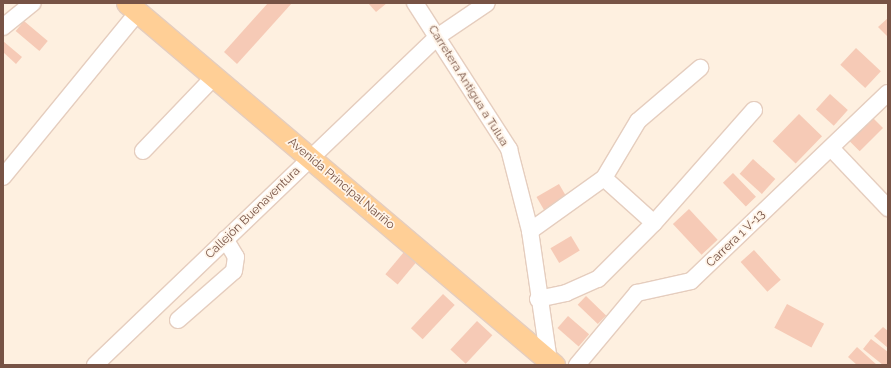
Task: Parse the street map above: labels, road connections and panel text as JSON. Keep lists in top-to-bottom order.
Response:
{
  "streets": {
    "main road": ["Avenida Principal Nariño"],
    "street": ["Carretera Antigua a Tulua", "Callejón Buenaventura", "Carrera 1 V-13"]
  },
  "crossings": [
    ["Carretera Antigua a Tulua", "Avenida Principal Nariño"],
    ["Carretera Antigua a Tulua", "Callejón Buenaventura"],
    ["Avenida Principal Nariño", "Callejón Buenaventura"]
  ]
}
